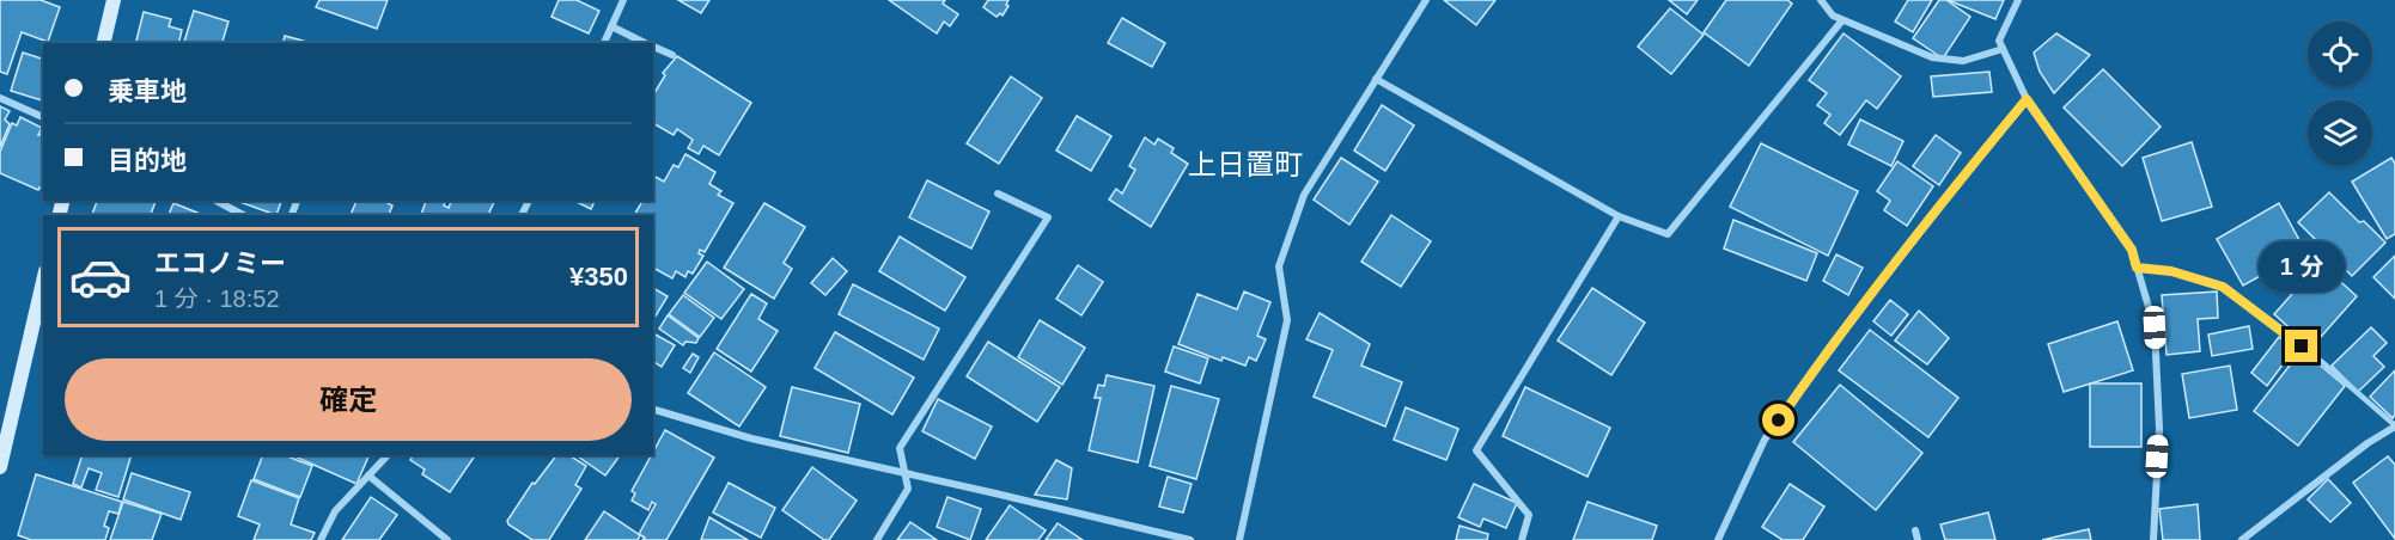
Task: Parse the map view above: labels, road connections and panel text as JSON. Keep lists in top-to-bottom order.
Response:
{
  "districts": ["上日置町"],
  "page": {
    "banner": ["乗車地", "目的地"],
    "list": [
      {
        "name": "エコノミー",
        "note": "1 分 · 18:52",
        "value": "¥350"
      }
    ],
    "bubble": "1 分",
    "buttons": "確定"
  }
}
